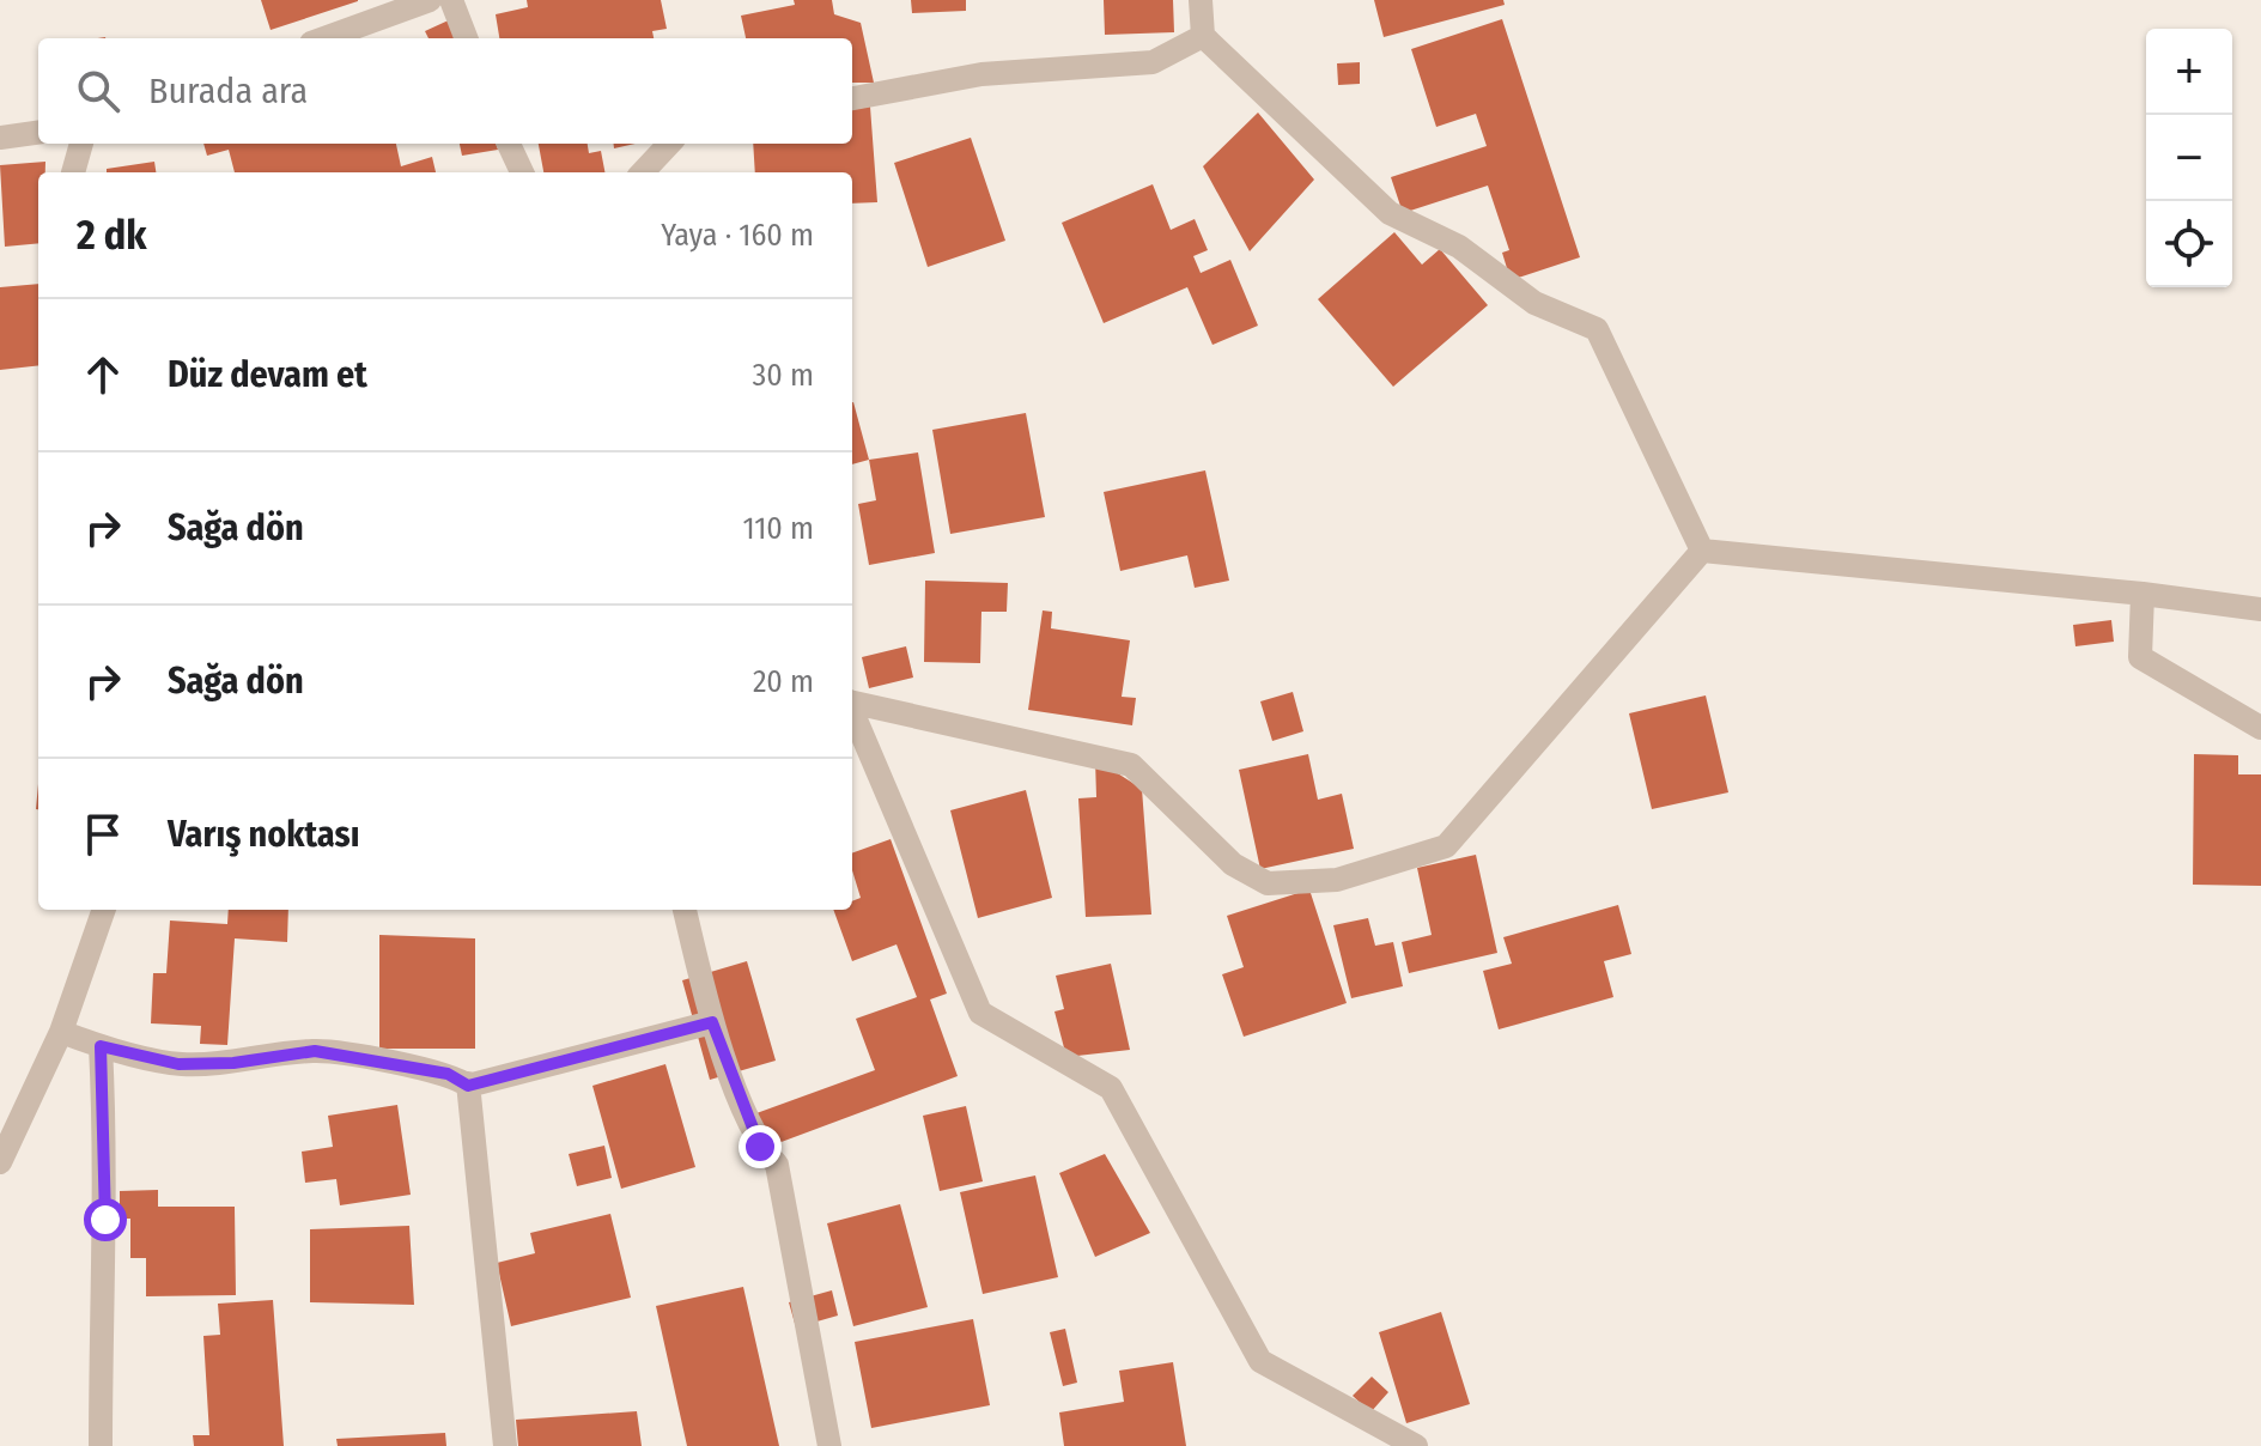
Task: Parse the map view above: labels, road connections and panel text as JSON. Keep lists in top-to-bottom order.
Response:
{
  "page": {
    "map_buttons": ["+", "−"],
    "search": "Burada ara",
    "heading": ["2 dk", "Yaya · 160 m"],
    "list": [
      ["Düz devam et", "30 m"],
      ["Sağa dön", "110 m"],
      ["Sağa dön", "20 m"],
      "Varış noktası"
    ]
  }
}
